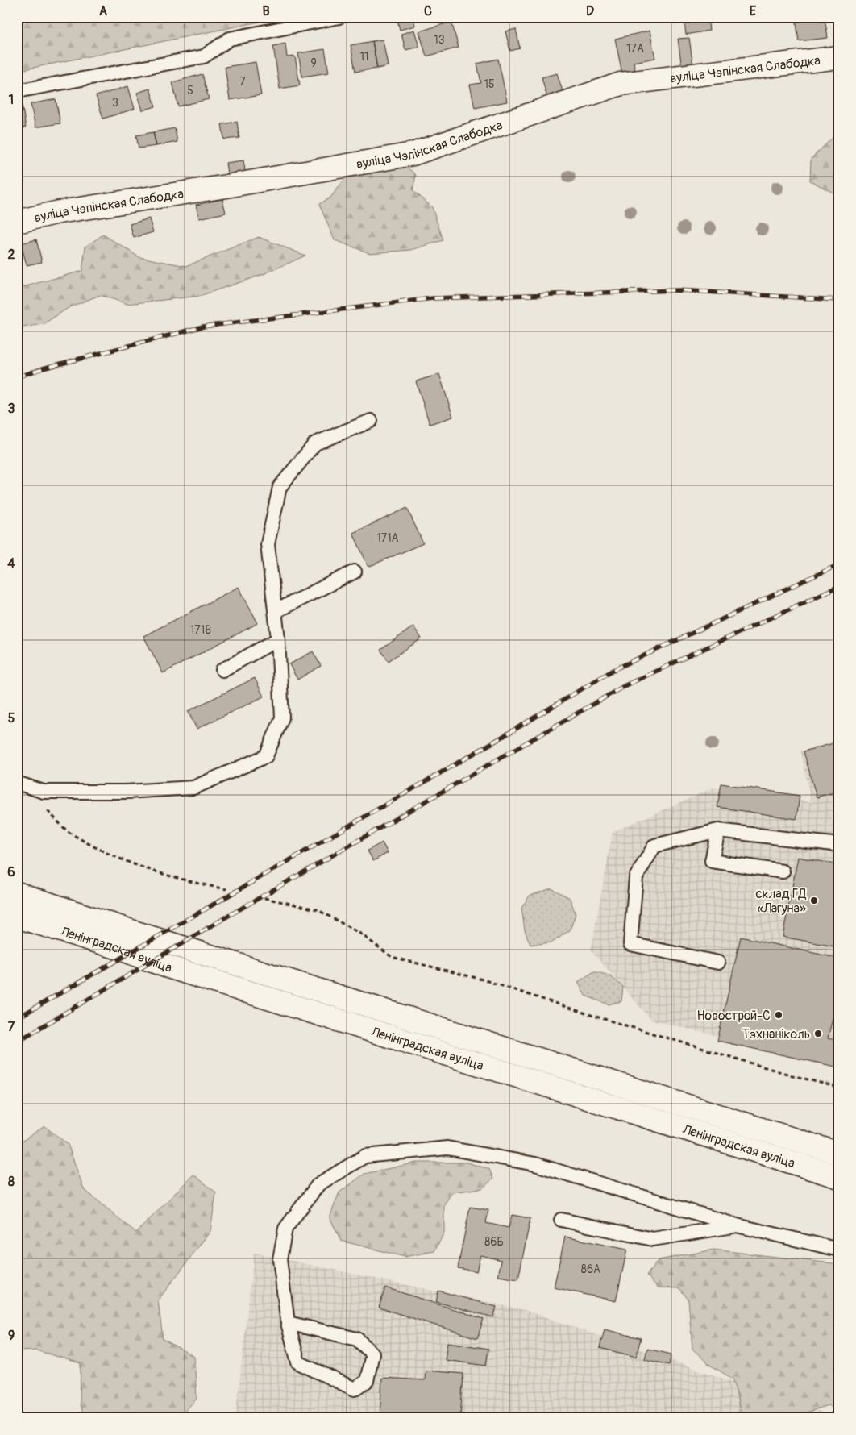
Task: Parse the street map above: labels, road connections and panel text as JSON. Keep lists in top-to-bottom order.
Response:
{
  "streets": {
    "main road": ["вуліца Чэпінская Слабодка", "Ленінградская вуліца"]
  },
  "places": ["склад ГД «Лагуна»", "Новострой-С", "Тэхнаніколь"],
  "house_numbers": [
    "13",
    "17А",
    "11",
    "9",
    "7",
    "15",
    "5",
    "3",
    "171А",
    "171В",
    "86Б",
    "86А"
  ],
  "grid": {
    "columns": [
      "A",
      "B",
      "C",
      "D",
      "E"
    ],
    "rows": [
      "1",
      "2",
      "3",
      "4",
      "5",
      "6",
      "7",
      "8",
      "9"
    ]
  }
}
